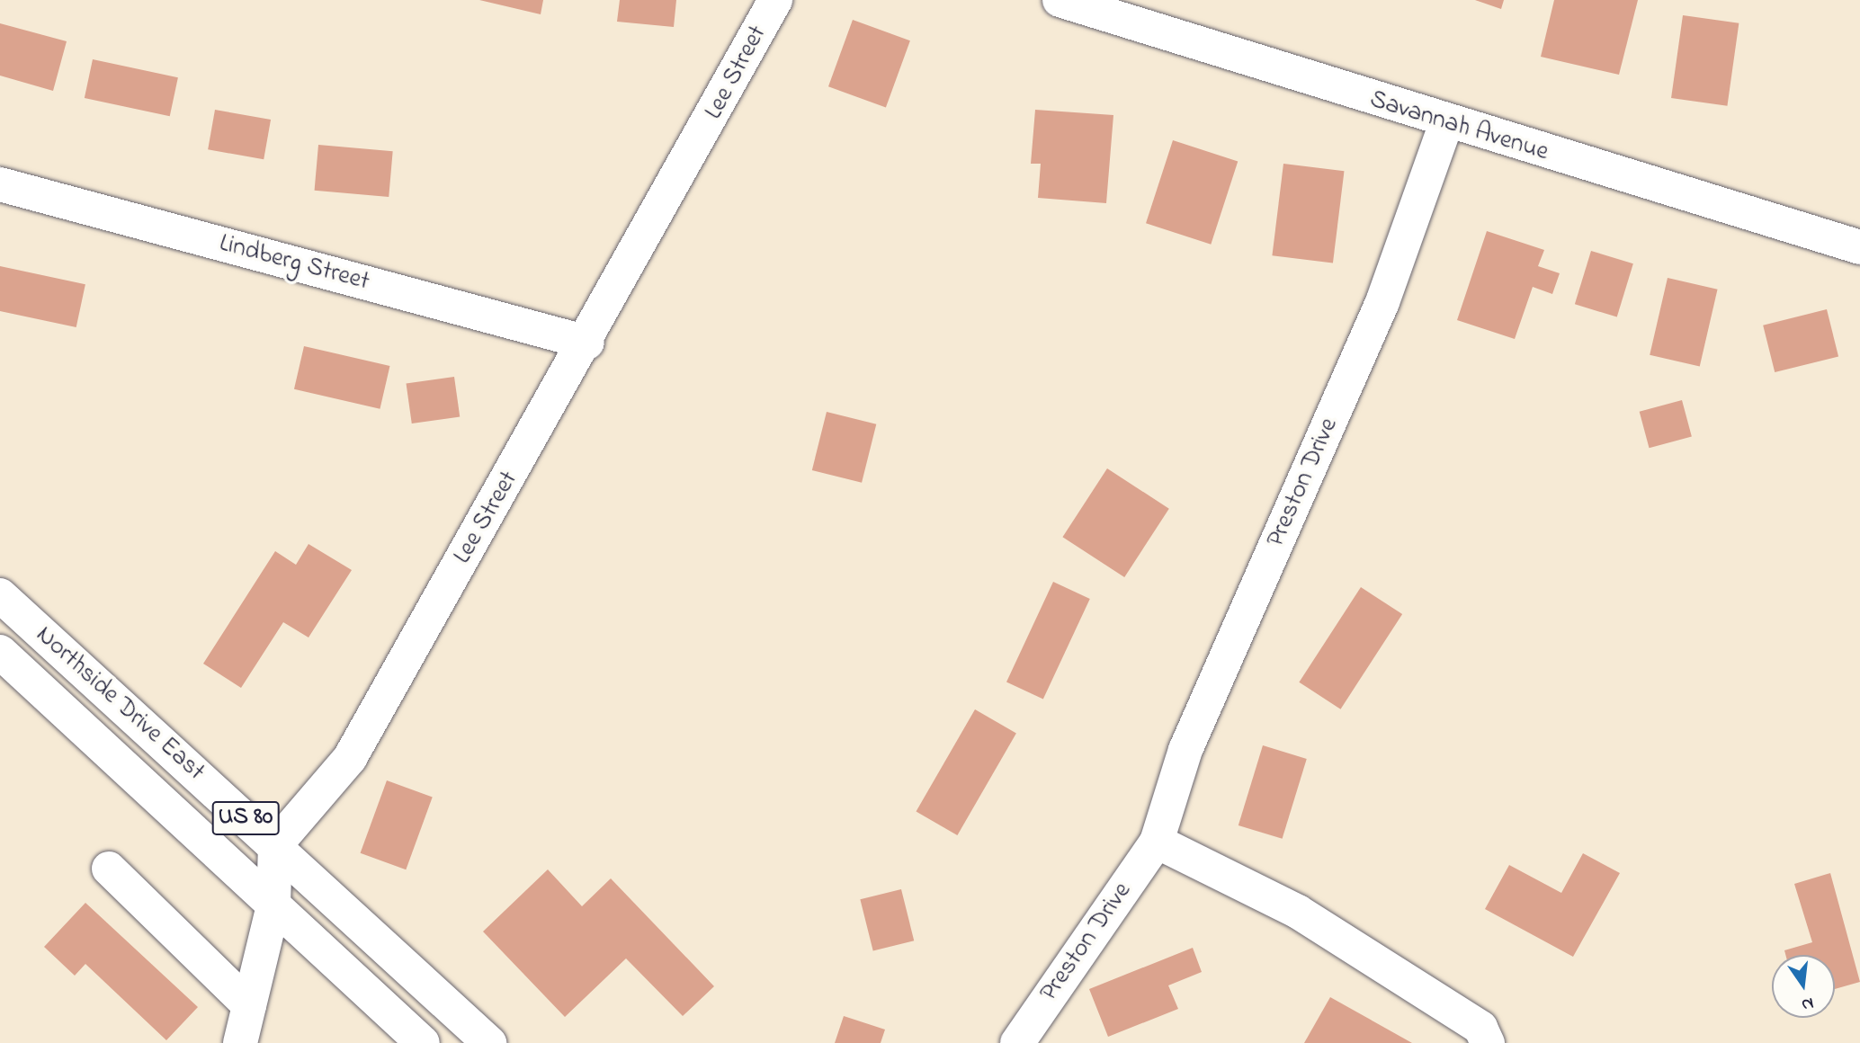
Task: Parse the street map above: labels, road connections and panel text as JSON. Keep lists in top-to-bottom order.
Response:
{
  "streets": {
    "street": [
      "Lee Street",
      "Savannah Avenue",
      "Lindberg Street",
      "Preston Drive",
      "Northside Drive East",
      "US 80"
    ]
  },
  "crossings": [
    ["Lee Street", "Lindberg Street"],
    ["Lee Street", "Northside Drive East"],
    ["Savannah Avenue", "Preston Drive"]
  ],
  "north": "bottom"
}
